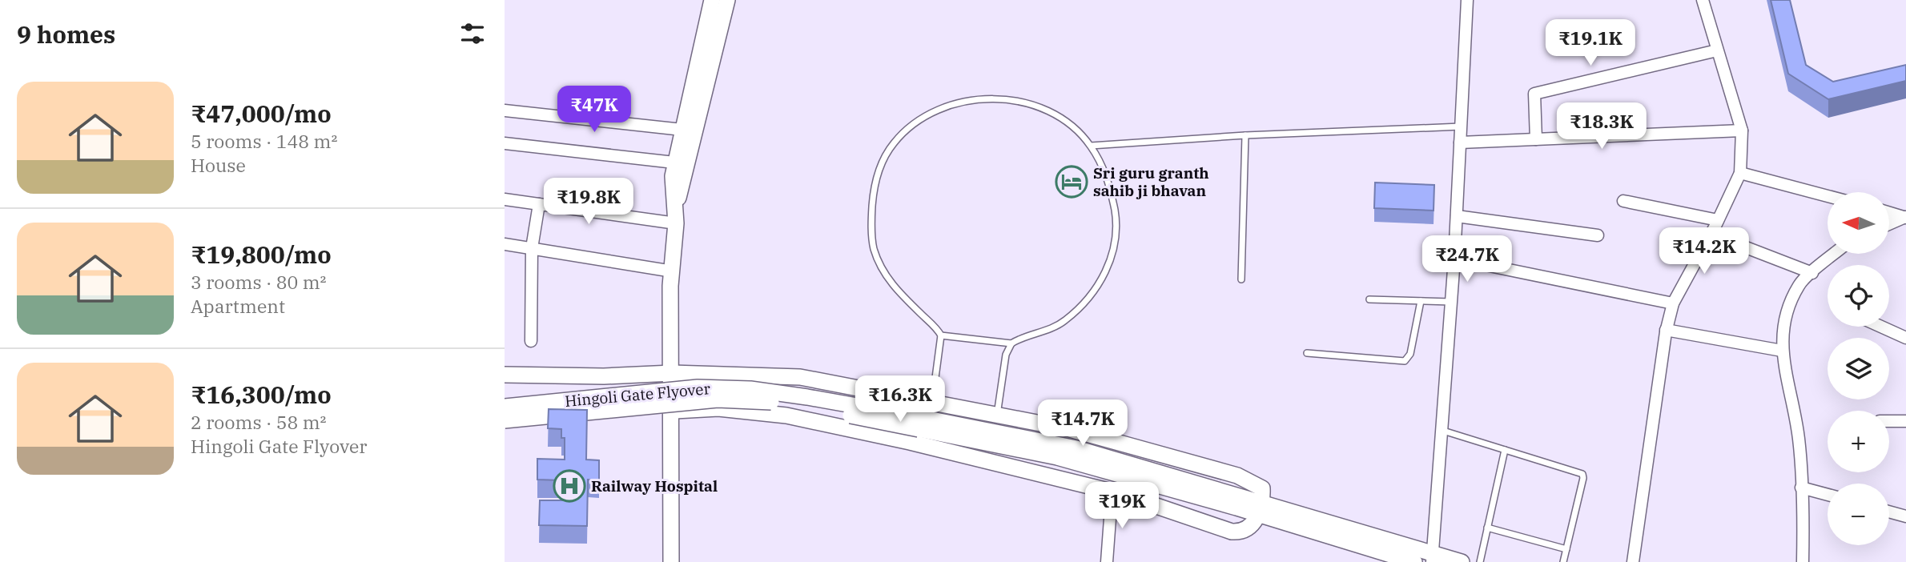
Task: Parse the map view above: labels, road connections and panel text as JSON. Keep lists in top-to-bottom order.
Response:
{
  "streets": {
    "main road": ["Hingoli Gate Flyover"]
  },
  "places": {
    "hotel": ["Sri guru granth sahib ji bhavan"],
    "hospital": ["Railway Hospital"]
  },
  "north": "left",
  "page": {
    "heading": "9 homes",
    "price": [
      "₹19.1K",
      "₹47K",
      "₹18.3K",
      "₹19.8K",
      "₹14.2K",
      "₹24.7K",
      "₹16.3K",
      "₹14.7K",
      "₹19K"
    ],
    "list": [
      {
        "name": "₹47,000/mo",
        "note": "5 rooms · 148 m² · House"
      },
      {
        "name": "₹19,800/mo",
        "note": "3 rooms · 80 m² · Apartment"
      },
      {
        "name": "₹16,300/mo",
        "note": "2 rooms · 58 m² · Hingoli Gate Flyover"
      }
    ],
    "map_buttons": ["+", "−"]
  }
}
